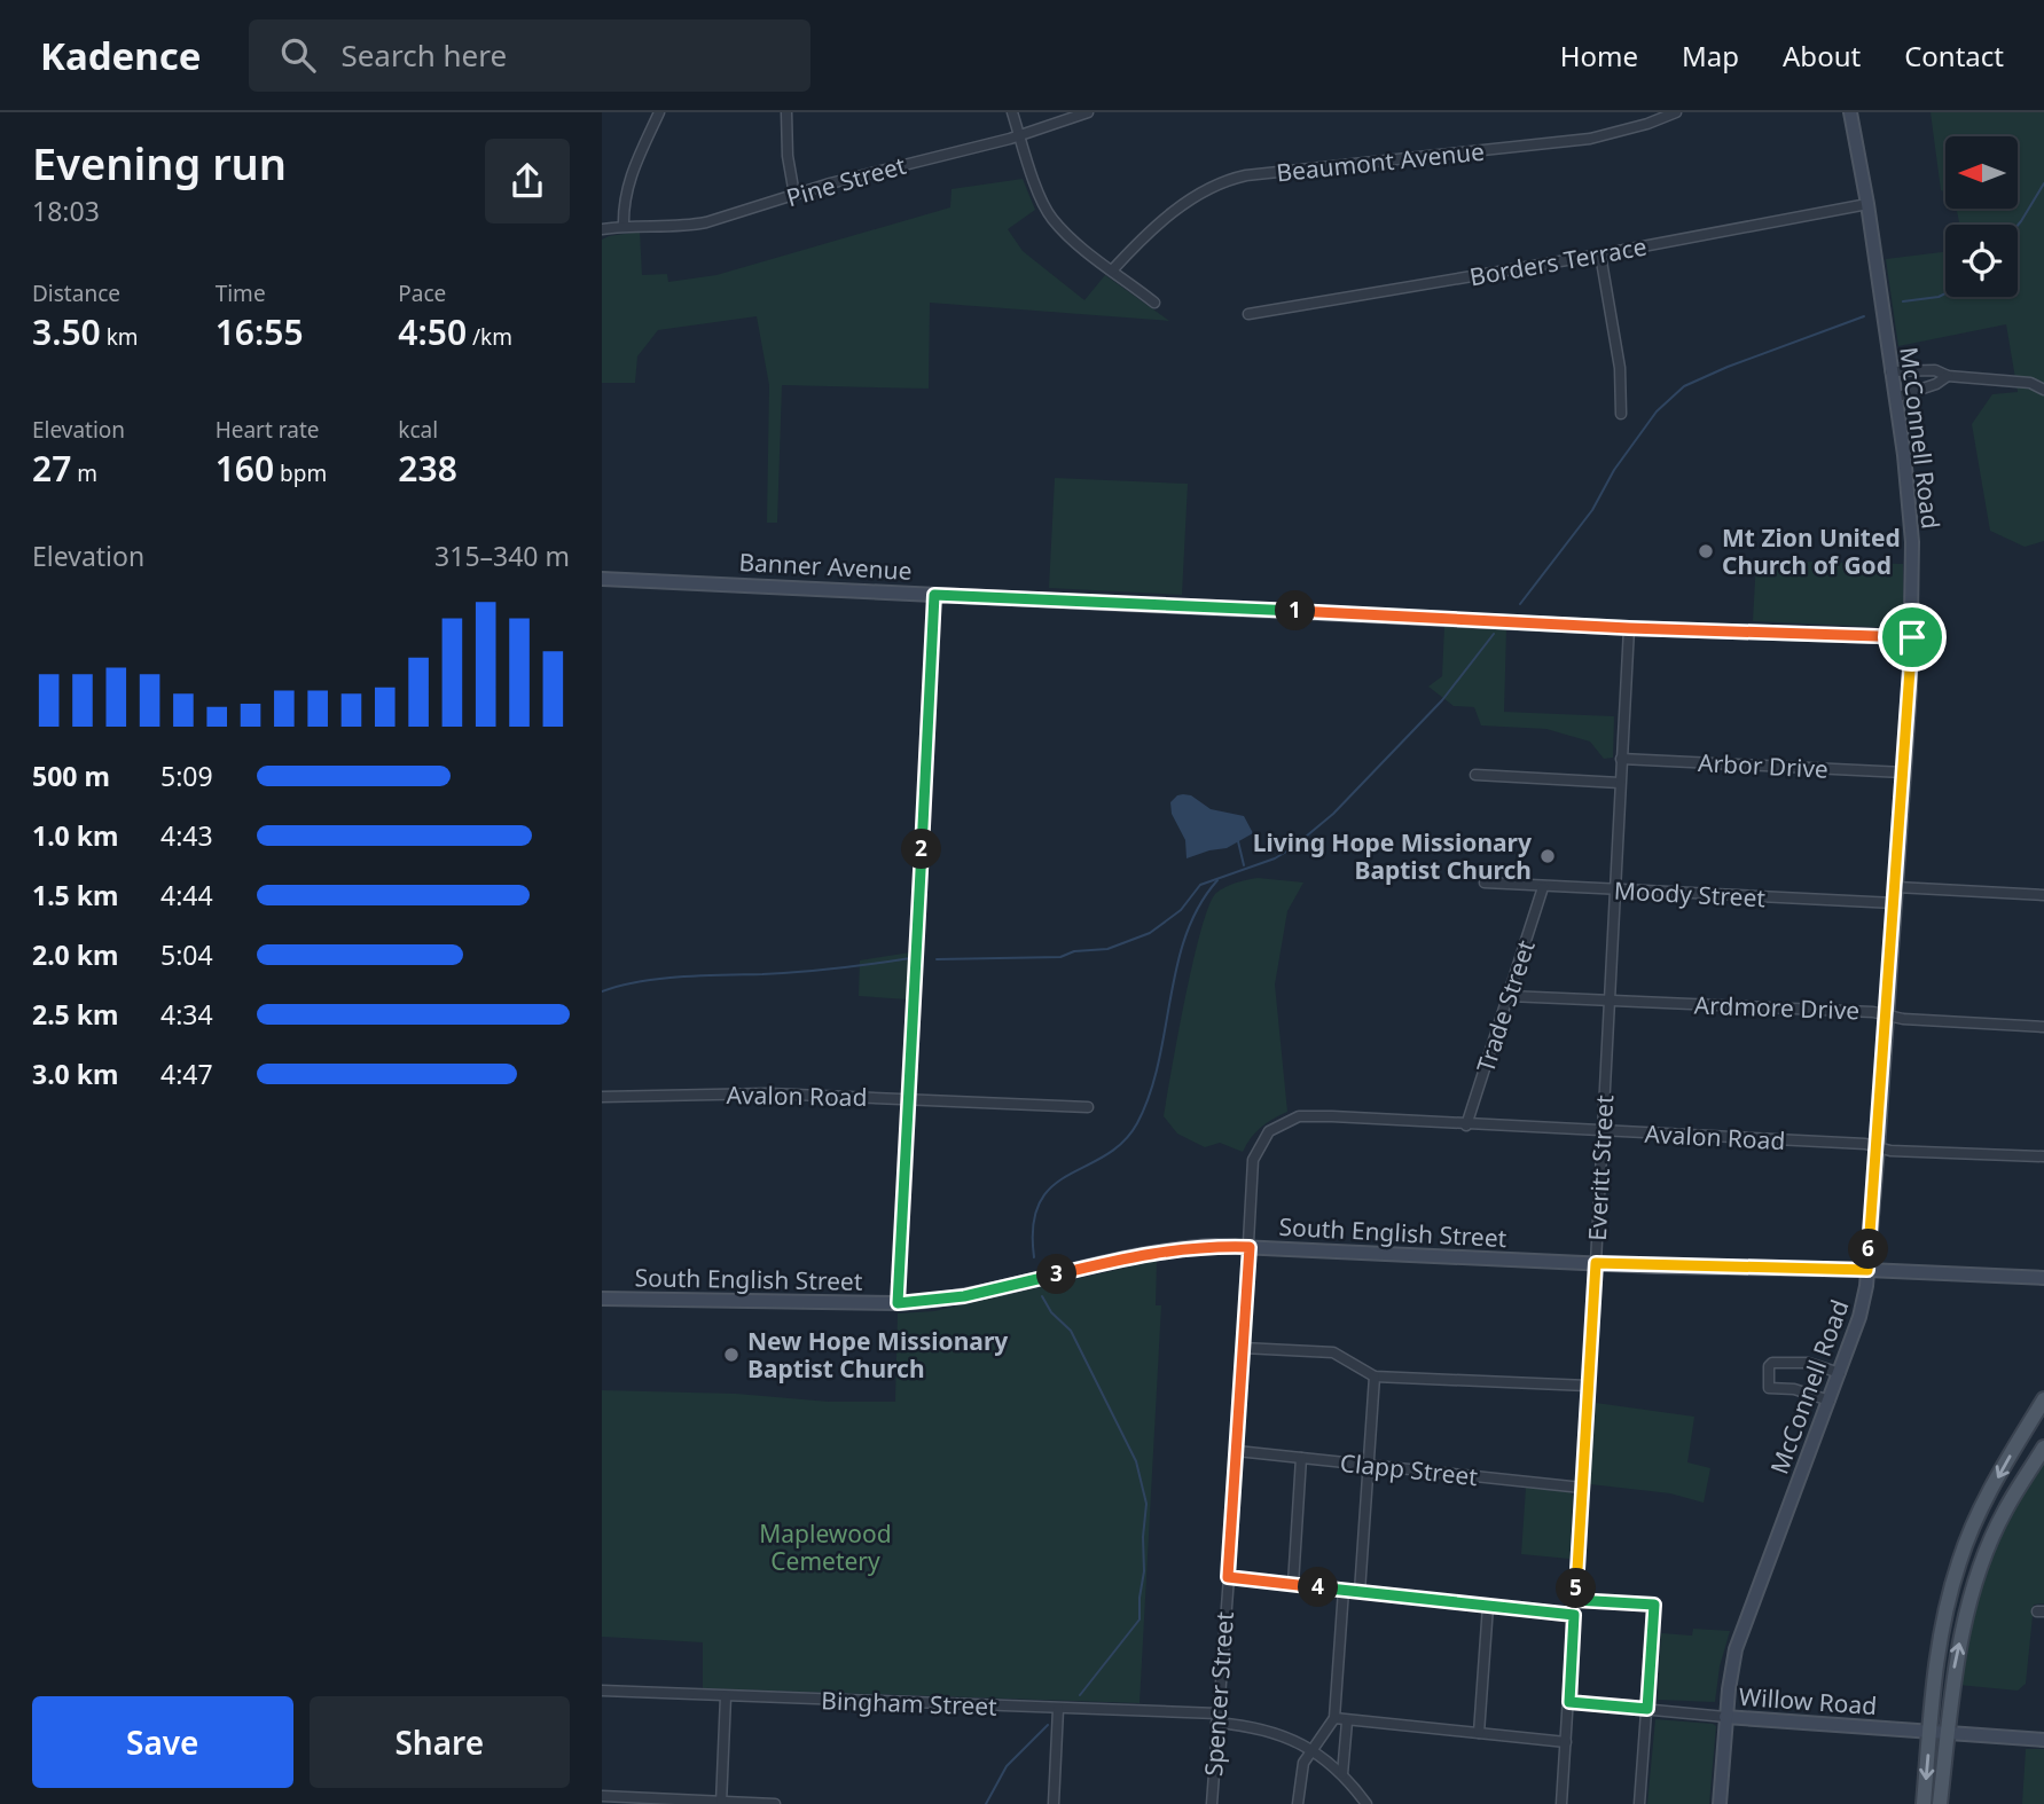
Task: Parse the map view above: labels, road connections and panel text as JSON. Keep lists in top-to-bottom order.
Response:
{
  "streets": {
    "street": [
      "Beaumont Avenue",
      "Pine Street",
      "Borders Terrace",
      "McConnell Road",
      "Banner Avenue",
      "Arbor Drive",
      "Moody Street",
      "Trade Street",
      "Ardmore Drive",
      "Avalon Road",
      "Everitt Street",
      "South English Street",
      "Clapp Street",
      "Spencer Street",
      "Willow Road",
      "Bingham Street"
    ]
  },
  "crossings": [
    ["Borders Terrace", "McConnell Road"],
    ["McConnell Road", "Banner Avenue"],
    ["McConnell Road", "Arbor Drive"],
    ["McConnell Road", "Moody Street"],
    ["McConnell Road", "Ardmore Drive"],
    ["McConnell Road", "Avalon Road"],
    ["McConnell Road", "South English Street"],
    ["McConnell Road", "Willow Road"],
    ["Banner Avenue", "Everitt Street"],
    ["Arbor Drive", "Everitt Street"],
    ["Moody Street", "Trade Street"],
    ["Moody Street", "Everitt Street"],
    ["Trade Street", "Ardmore Drive"],
    ["Trade Street", "Avalon Road"],
    ["Ardmore Drive", "Everitt Street"],
    ["Avalon Road", "Everitt Street"],
    ["Avalon Road", "Spencer Street"],
    ["Everitt Street", "South English Street"],
    ["Everitt Street", "Clapp Street"],
    ["Everitt Street", "Willow Road"],
    ["South English Street", "Spencer Street"],
    ["Clapp Street", "Spencer Street"],
    ["Spencer Street", "Bingham Street"]
  ],
  "parks": ["Maplewood Cemetery"],
  "places": ["Mt Zion United Church of God", "Living Hope Missionary Baptist Church", "New Hope Missionary Baptist Church"],
  "north": "left",
  "page": {
    "header": "Kadence",
    "search": "Search here",
    "nav": [
      "Home",
      "Map",
      "About",
      "Contact"
    ],
    "heading": ["Evening run", "18:03"],
    "stats": [
      ["Distance", "3.50 km"],
      ["Time", "16:55"],
      ["Pace", "4:50 /km"],
      ["Elevation", "27 m"],
      ["Heart rate", "160 bpm"],
      ["kcal", "238"]
    ],
    "chart": ["Elevation", "315–340 m"],
    "pins": [
      "1",
      "2",
      "6",
      "3",
      "4",
      "5"
    ],
    "list": [
      {
        "name": "500 m",
        "note": "5:09"
      },
      {
        "name": "1.0 km",
        "note": "4:43"
      },
      {
        "name": "1.5 km",
        "note": "4:44"
      },
      {
        "name": "2.0 km",
        "note": "5:04"
      },
      {
        "name": "2.5 km",
        "note": "4:34"
      },
      {
        "name": "3.0 km",
        "note": "4:47"
      }
    ],
    "buttons": ["Save", "Share"]
  }
}
